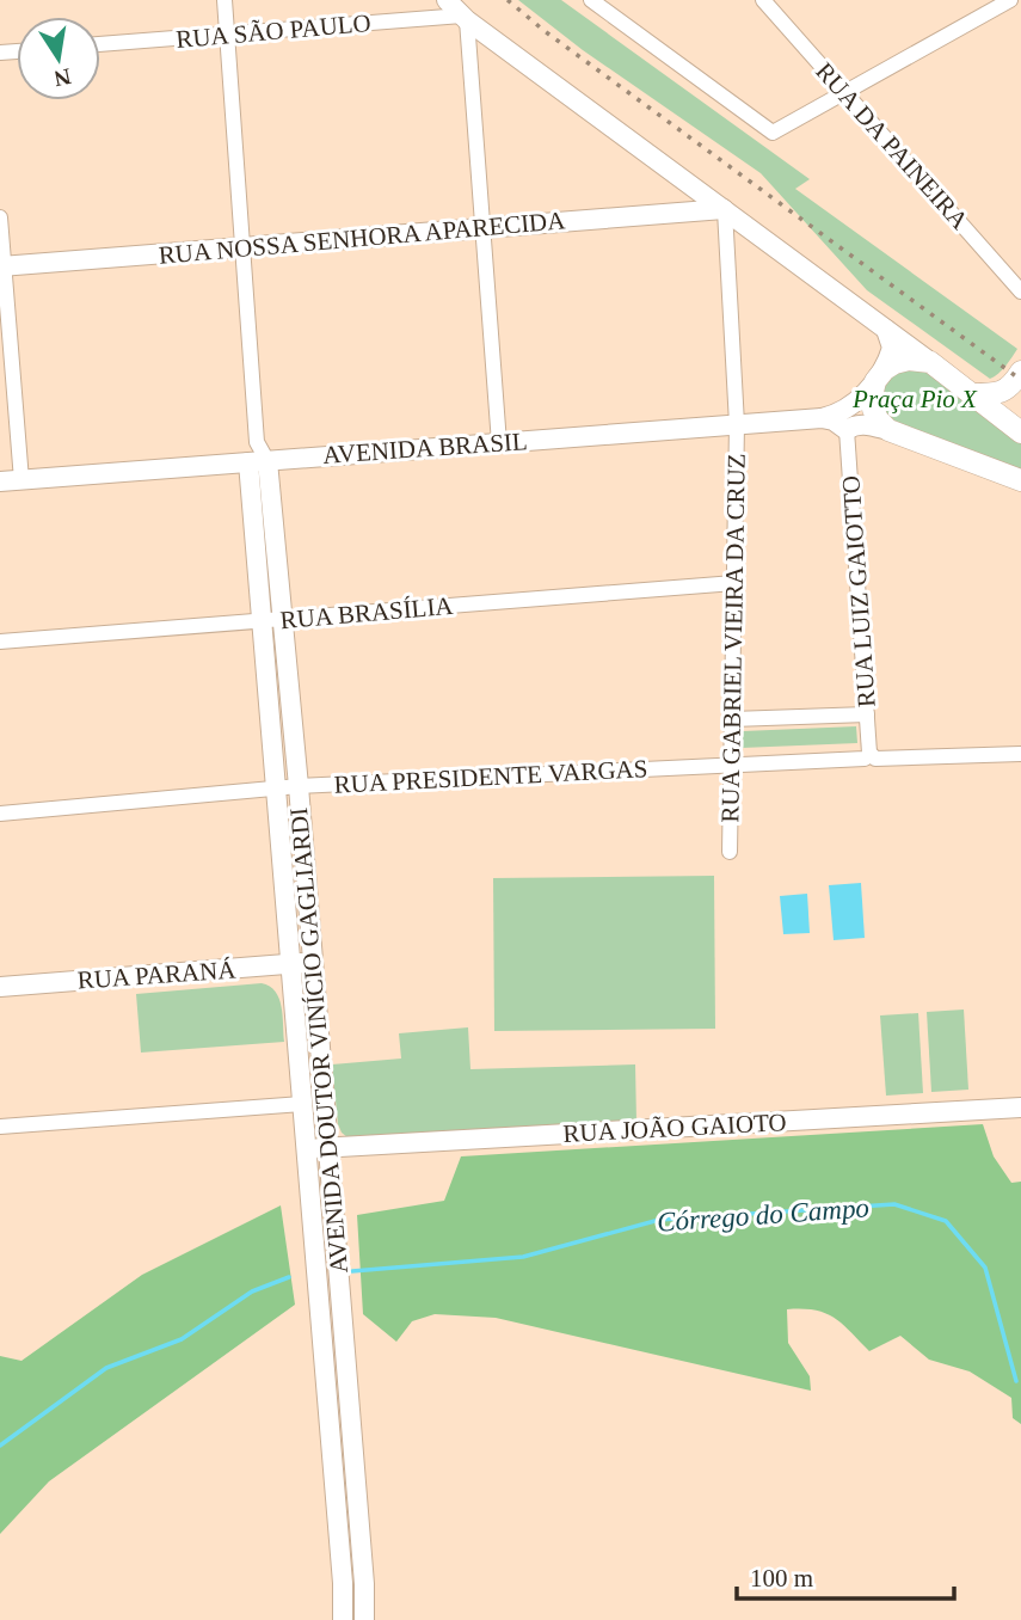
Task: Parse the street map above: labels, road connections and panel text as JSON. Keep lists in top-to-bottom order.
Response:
{
  "streets": {
    "street": [
      "RUA SÃO PAULO",
      "RUA DA PAINEIRA",
      "RUA NOSSA SENHORA APARECIDA",
      "AVENIDA BRASIL",
      "RUA LUIZ GAIOTTO",
      "RUA BRASÍLIA",
      "RUA GABRIEL VIEIRA DA CRUZ",
      "RUA PRESIDENTE VARGAS",
      "RUA PARANÁ",
      "AVENIDA DOUTOR VINÍCIO GAGLIARDI",
      "RUA JOÃO GAIOTO"
    ]
  },
  "crossings": [
    ["RUA NOSSA SENHORA APARECIDA", "RUA GABRIEL VIEIRA DA CRUZ"],
    ["AVENIDA BRASIL", "RUA GABRIEL VIEIRA DA CRUZ"],
    ["AVENIDA BRASIL", "AVENIDA DOUTOR VINÍCIO GAGLIARDI"],
    ["RUA LUIZ GAIOTTO", "RUA PRESIDENTE VARGAS"],
    ["RUA BRASÍLIA", "RUA GABRIEL VIEIRA DA CRUZ"],
    ["RUA BRASÍLIA", "AVENIDA DOUTOR VINÍCIO GAGLIARDI"],
    ["RUA GABRIEL VIEIRA DA CRUZ", "RUA PRESIDENTE VARGAS"],
    ["RUA PRESIDENTE VARGAS", "AVENIDA DOUTOR VINÍCIO GAGLIARDI"],
    ["RUA PARANÁ", "AVENIDA DOUTOR VINÍCIO GAGLIARDI"],
    ["AVENIDA DOUTOR VINÍCIO GAGLIARDI", "RUA JOÃO GAIOTO"]
  ],
  "water": ["Córrego do Campo"],
  "parks": ["Praça Pio X"],
  "scale_bar": "100 m",
  "north": "bottom"
}
